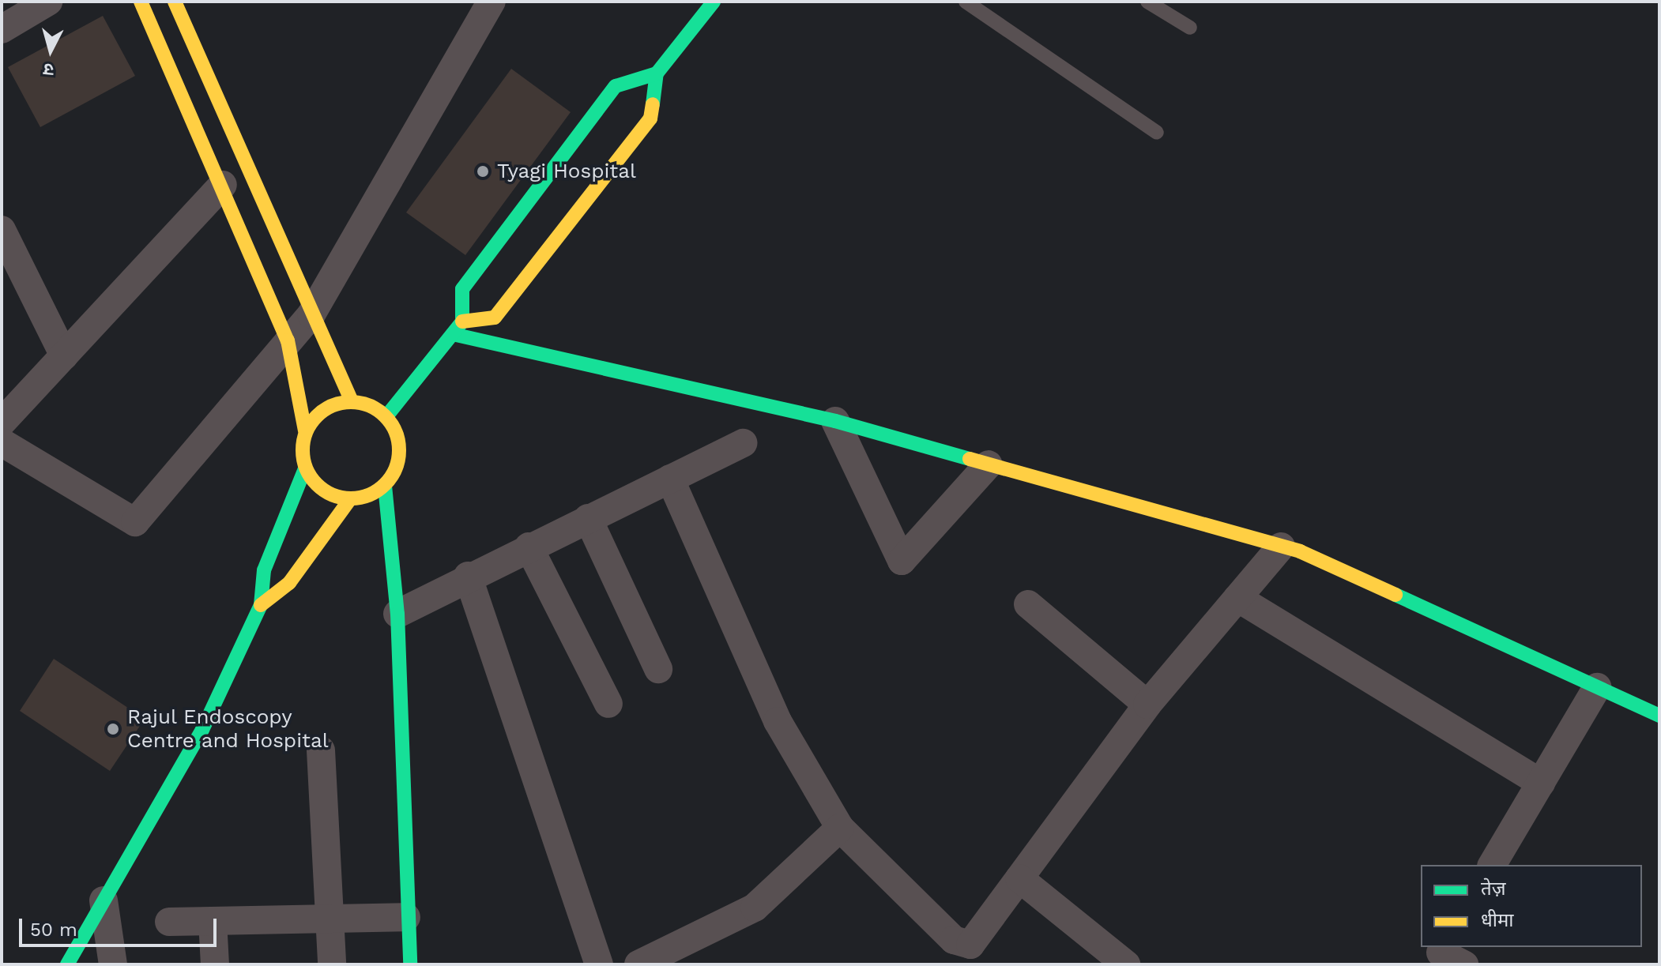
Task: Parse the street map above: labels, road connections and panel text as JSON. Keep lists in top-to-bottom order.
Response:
{
  "places": ["Tyagi Hospital", "Rajul Endoscopy Centre and Hospital"],
  "legend": ["तेज़", "धीमा"],
  "scale_bar": "50 m",
  "north": "bottom"
}
